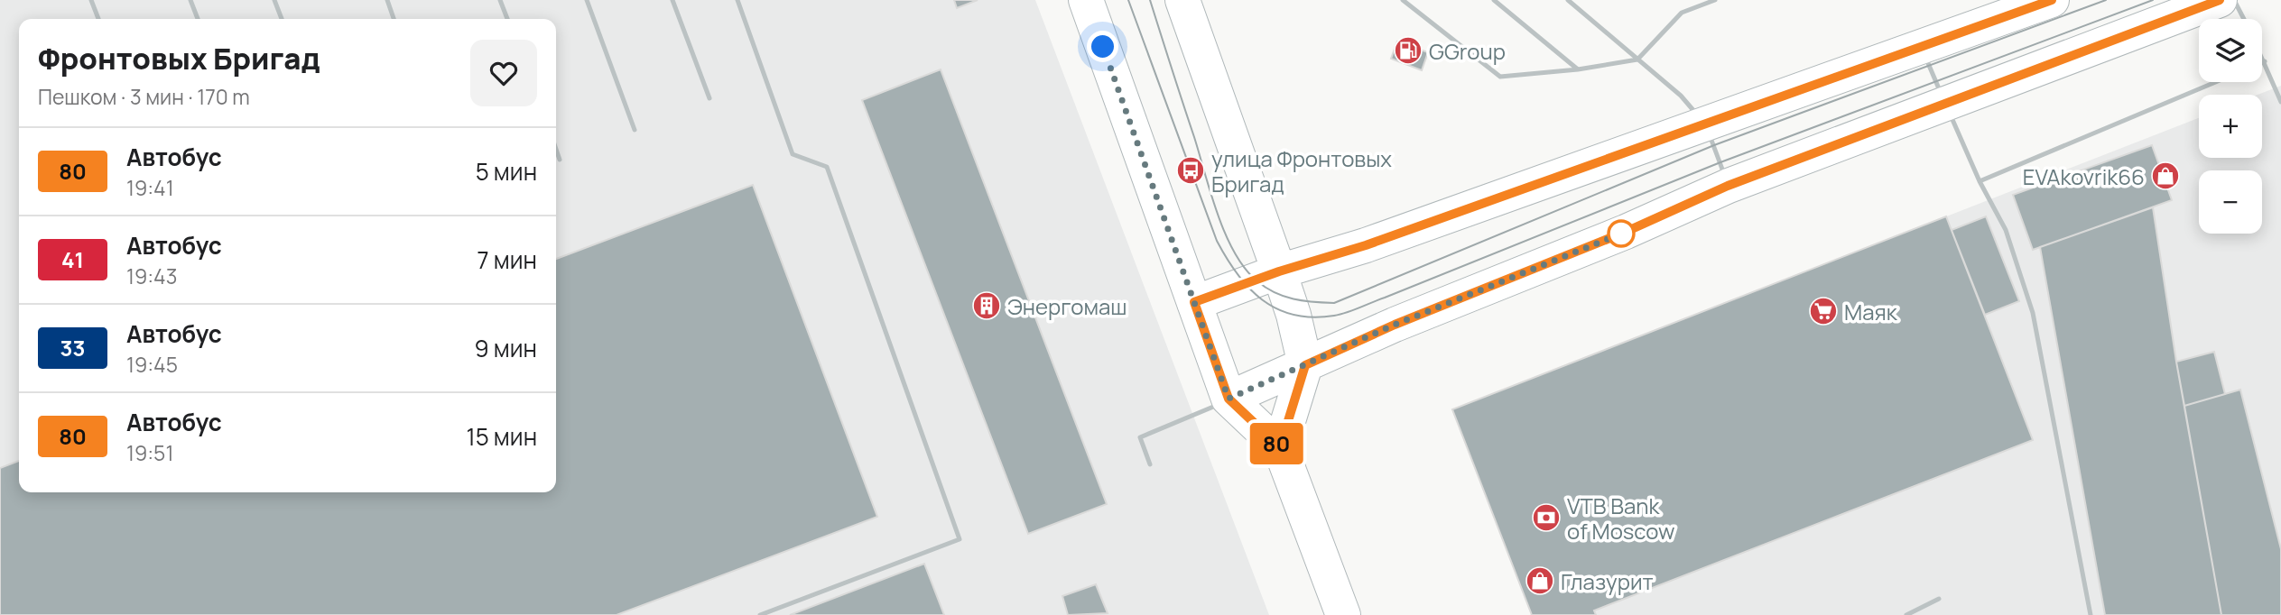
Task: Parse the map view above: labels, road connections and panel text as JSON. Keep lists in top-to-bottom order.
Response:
{
  "places": {
    "fuel station": ["GGroup"],
    "bus stop": ["улица Фронтовых Бригад"],
    "shop": ["EVAkovrik66", "Глазурит"],
    "building": ["Энергомаш"],
    "supermarket": ["Маяк"],
    "bank": ["VTB Bank of Moscow"]
  },
  "lines": ["bus line 80"],
  "page": {
    "on_map": "80",
    "map_buttons": ["+", "−"],
    "heading": ["Фронтовых Бригад", "Пешком · 3 мин · 170 m"],
    "list": [
      {
        "mark": "80",
        "name": "Автобус",
        "note": "19:41",
        "value": "5 мин"
      },
      {
        "mark": "41",
        "name": "Автобус",
        "note": "19:43",
        "value": "7 мин"
      },
      {
        "mark": "33",
        "name": "Автобус",
        "note": "19:45",
        "value": "9 мин"
      },
      {
        "mark": "80",
        "name": "Автобус",
        "note": "19:51",
        "value": "15 мин"
      }
    ]
  }
}
